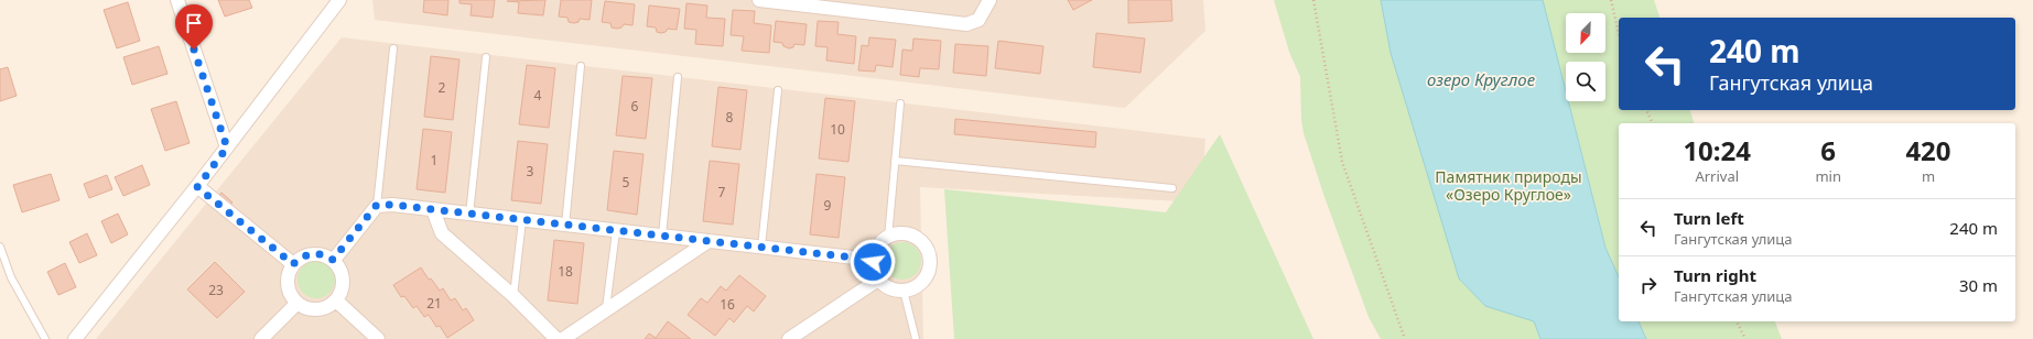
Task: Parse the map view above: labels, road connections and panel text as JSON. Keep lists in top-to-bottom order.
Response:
{
  "water": ["озеро Круглое"],
  "parks": ["Памятник природы «Озеро Круглое»"],
  "house_numbers": [
    "2",
    "4",
    "6",
    "8",
    "10",
    "1",
    "3",
    "5",
    "7",
    "9",
    "18",
    "23",
    "21",
    "16"
  ],
  "north": "bottom left",
  "page": {
    "turn": ["240 m", "Гангутская улица"],
    "eta": [
      "10:24",
      "Arrival",
      "6",
      "min",
      "420",
      "m"
    ],
    "list": [
      {
        "name": "Turn left",
        "note": "Гангутская улица",
        "value": "240 m"
      },
      {
        "name": "Turn right",
        "note": "Гангутская улица",
        "value": "30 m"
      }
    ]
  }
}
